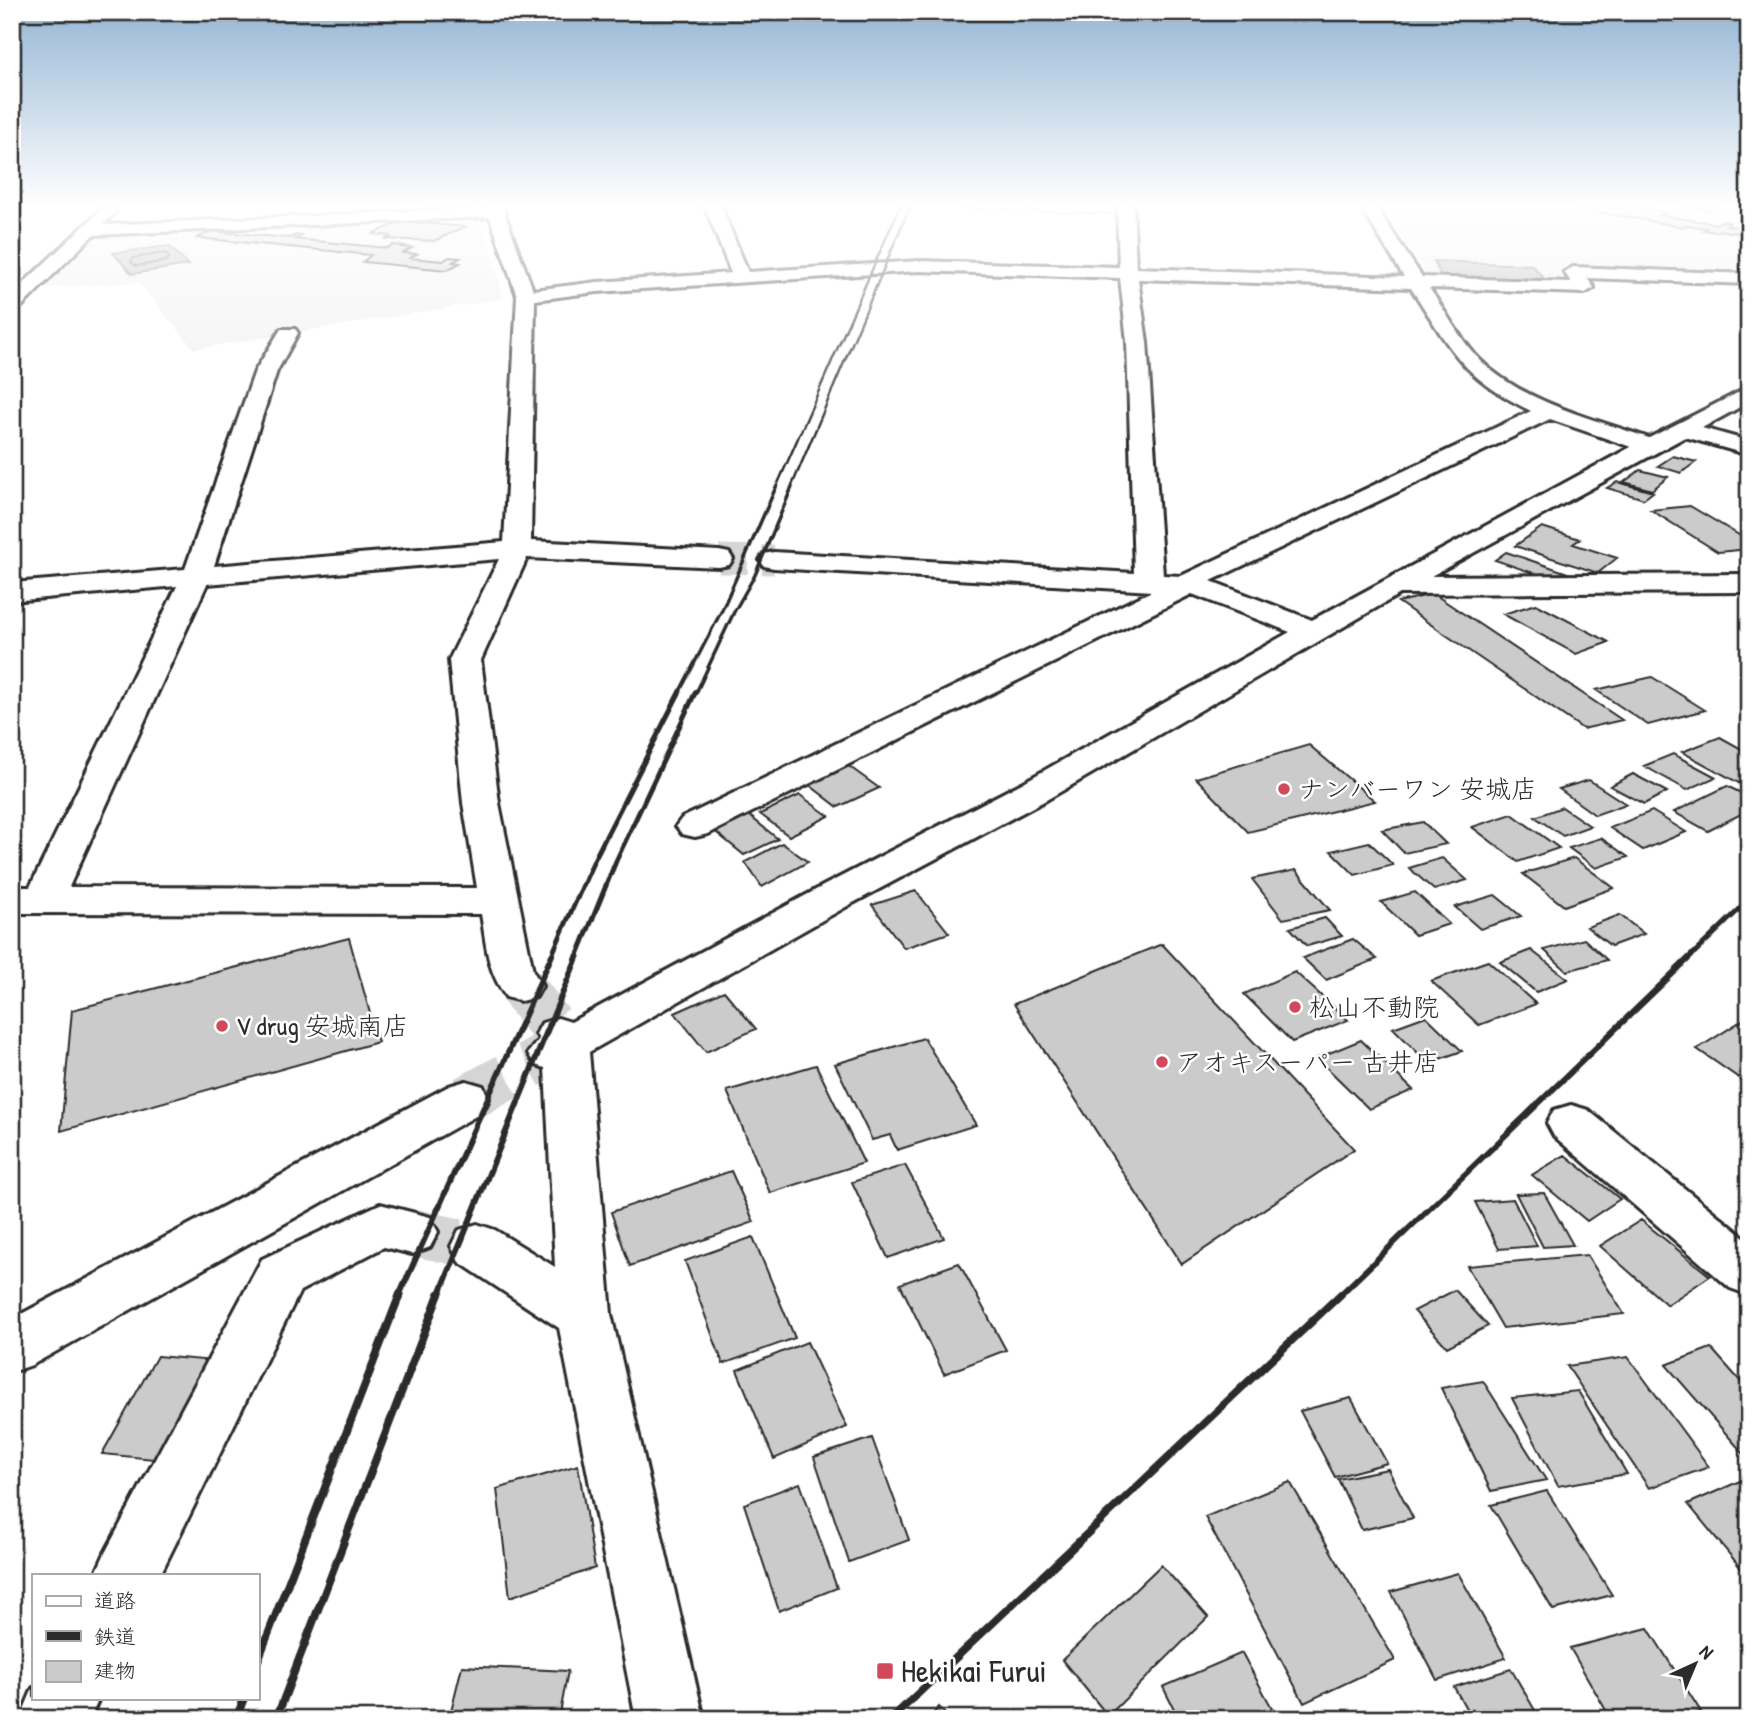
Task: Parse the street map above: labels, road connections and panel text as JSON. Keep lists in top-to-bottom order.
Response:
{
  "places": {
    "other": [
      "ナンバーワン 安城店",
      "松山不動院",
      "V drug 安城南店",
      "アオキスーパー 古井店"
    ],
    "transit": ["Hekikai Furui"]
  },
  "legend": ["道路", "鉄道", "建物"],
  "north": "top right"
}
